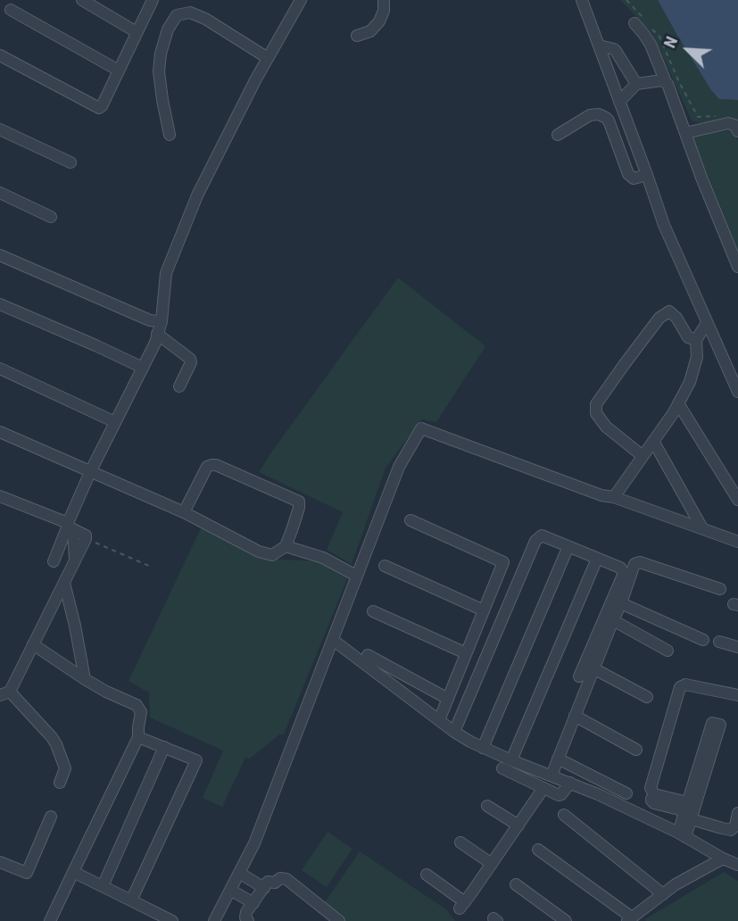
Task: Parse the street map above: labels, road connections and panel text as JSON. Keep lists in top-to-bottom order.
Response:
{
  "north": "top left"
}
